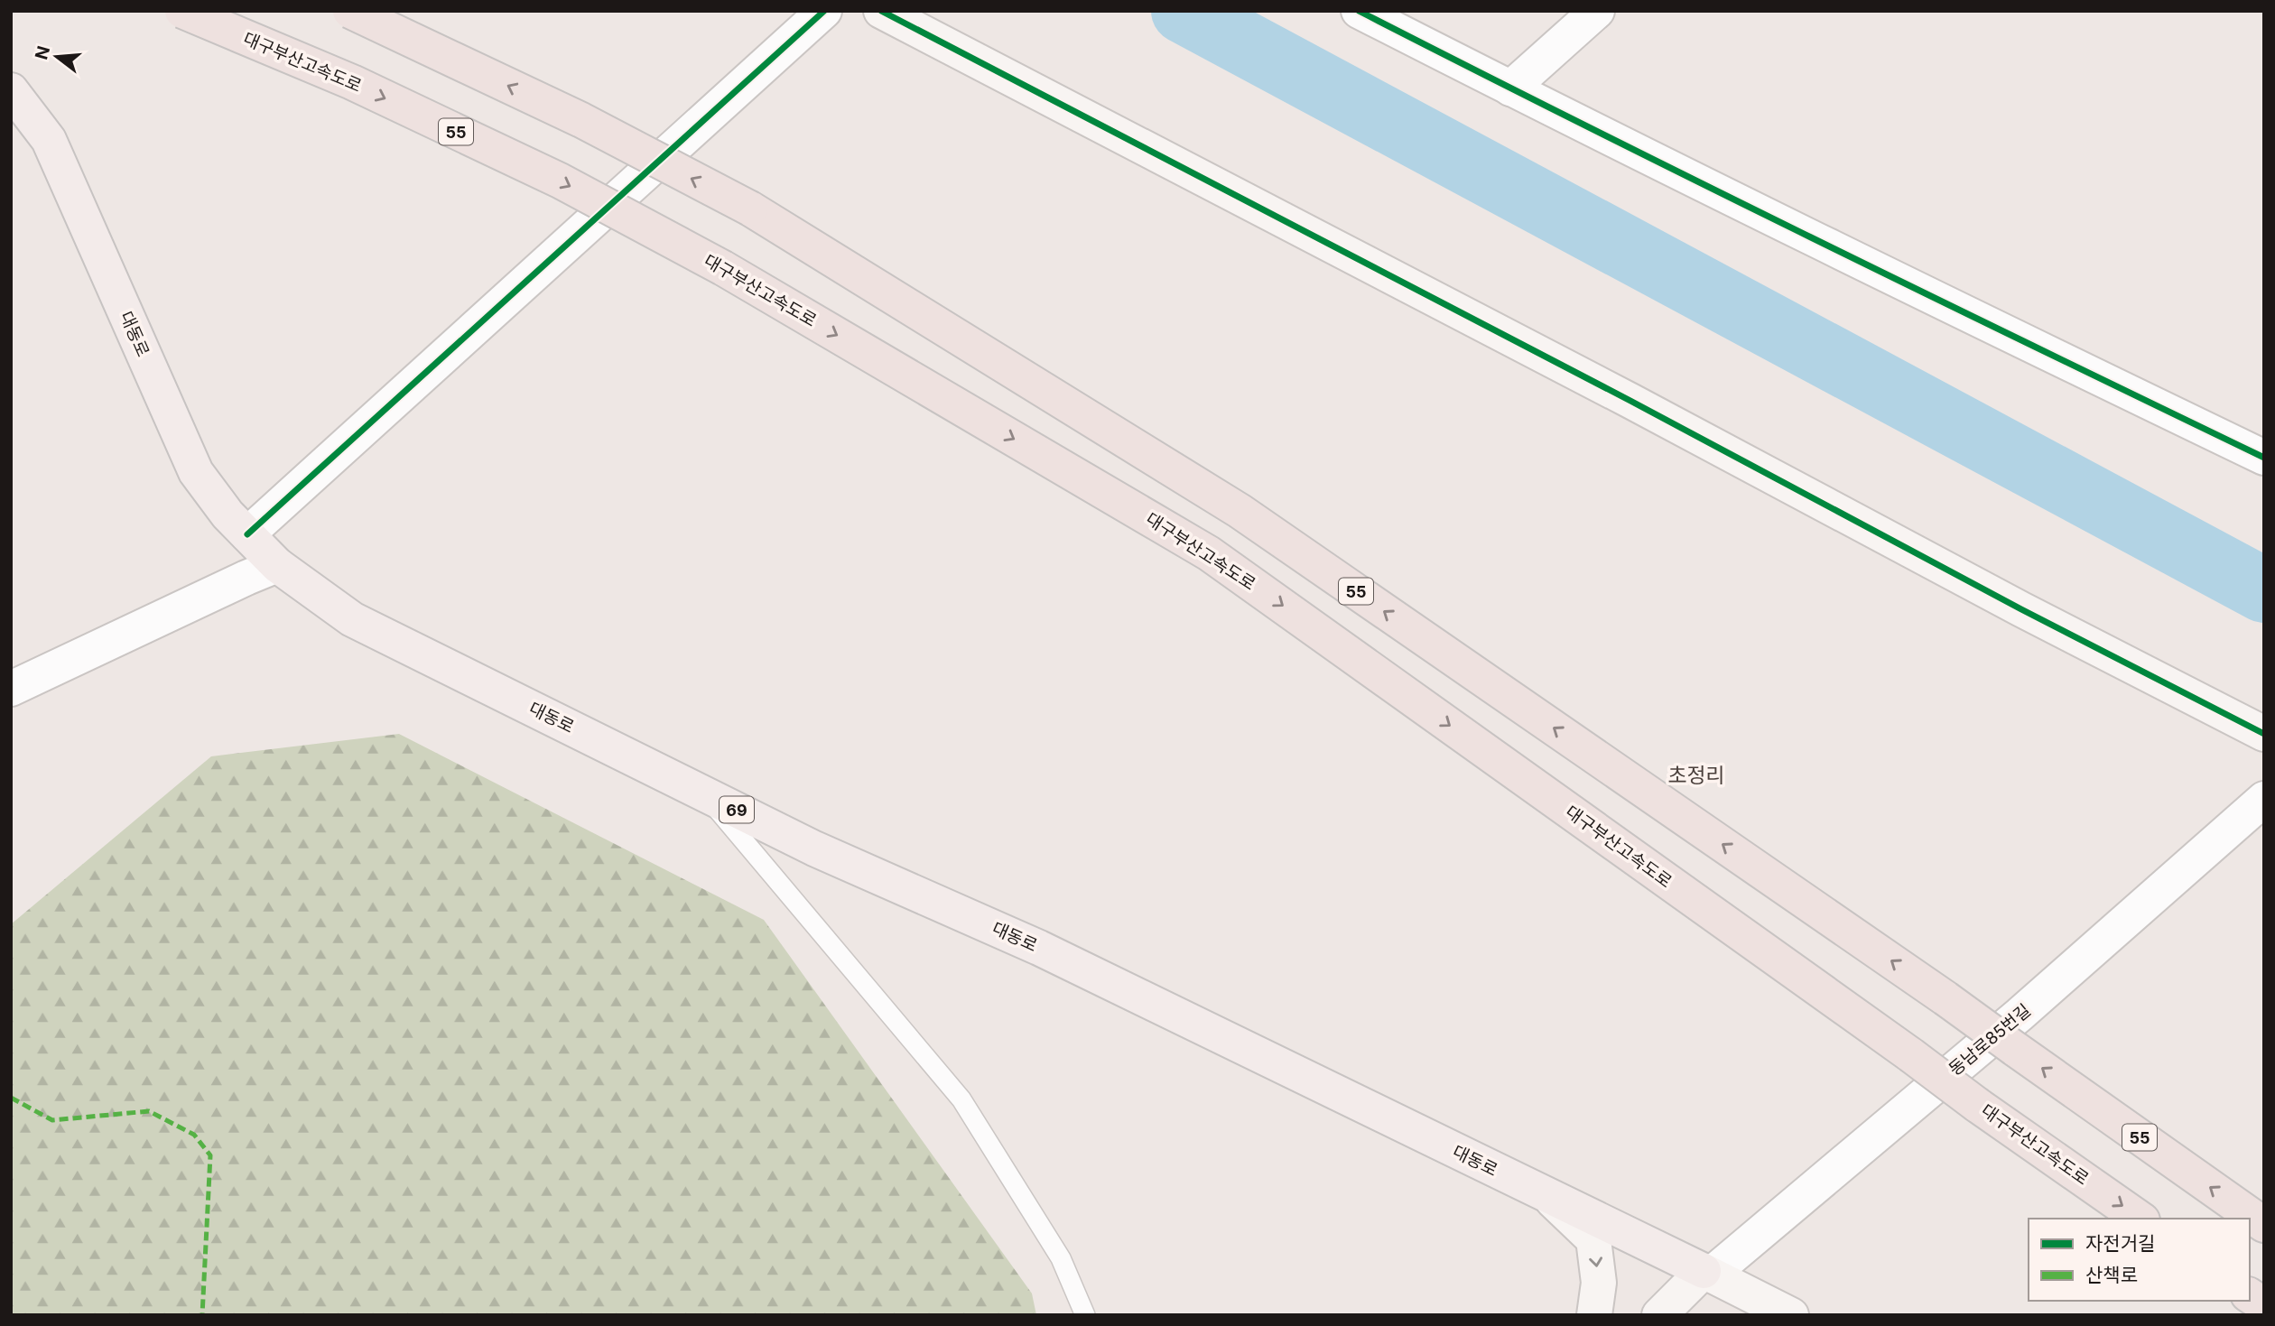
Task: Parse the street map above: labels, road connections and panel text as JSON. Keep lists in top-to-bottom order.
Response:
{
  "streets": {
    "highway": ["대구부산고속도로", "55"],
    "main road": ["대동로", "69"],
    "street": ["동남로85번길"]
  },
  "crossings": [
    ["대동로", "동남로85번길"]
  ],
  "districts": ["초정리"],
  "legend": ["자전거길", "산책로"],
  "north": "left"
}
